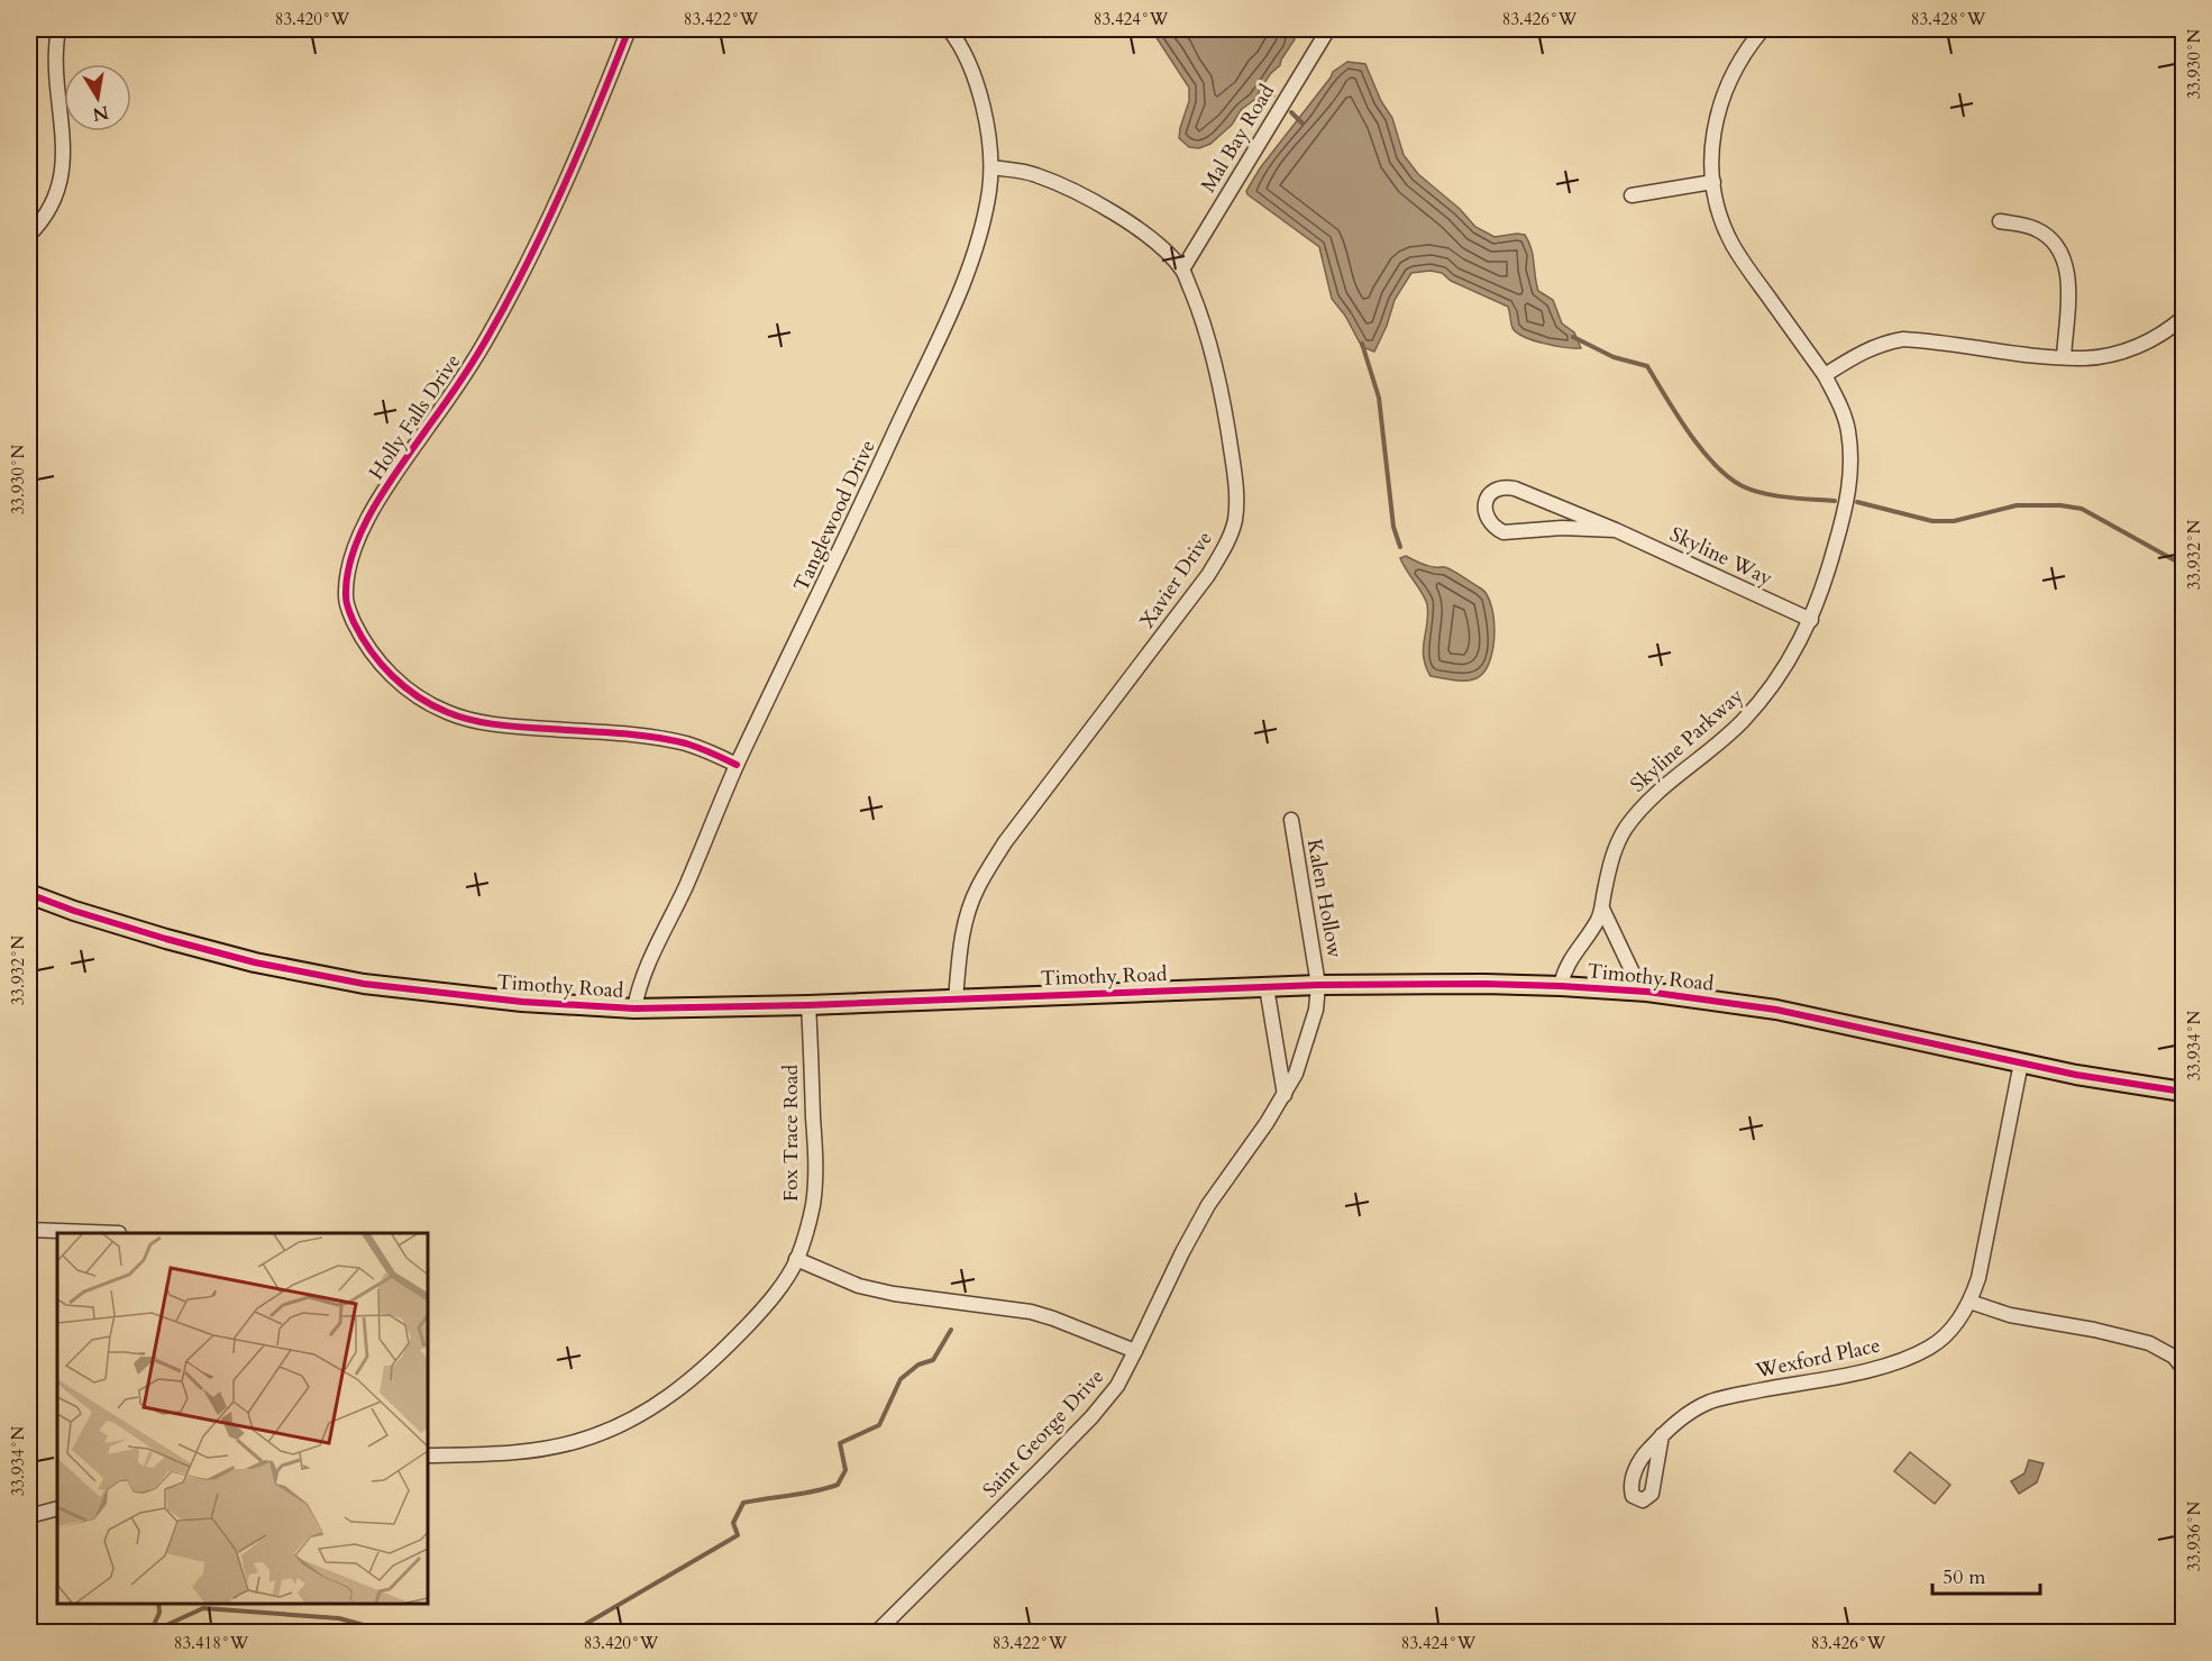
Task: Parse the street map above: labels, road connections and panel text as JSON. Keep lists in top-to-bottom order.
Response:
{
  "streets": {
    "main road": ["Timothy Road"],
    "street": [
      "Mal Bay Road",
      "Holly Falls Drive",
      "Tanglewood Drive",
      "Skyline Way",
      "Xavier Drive",
      "Skyline Parkway",
      "Kalen Hollow",
      "Fox Trace Road",
      "Wexford Place",
      "Saint George Drive"
    ]
  },
  "crossings": [
    ["Mal Bay Road", "Xavier Drive"],
    ["Holly Falls Drive", "Tanglewood Drive"],
    ["Tanglewood Drive", "Xavier Drive"],
    ["Tanglewood Drive", "Timothy Road"],
    ["Skyline Way", "Skyline Parkway"],
    ["Xavier Drive", "Timothy Road"],
    ["Skyline Parkway", "Timothy Road"],
    ["Kalen Hollow", "Timothy Road"],
    ["Kalen Hollow", "Saint George Drive"],
    ["Timothy Road", "Fox Trace Road"],
    ["Timothy Road", "Wexford Place"],
    ["Timothy Road", "Saint George Drive"]
  ],
  "scale_bar": "50 m",
  "north": "bottom",
  "coordinates": [
    "83.420°W",
    "83.422°W",
    "83.424°W",
    "83.426°W",
    "83.428°W",
    "33.930°N",
    "33.932°N",
    "33.934°N",
    "33.936°N",
    "83.418°W"
  ]
}
